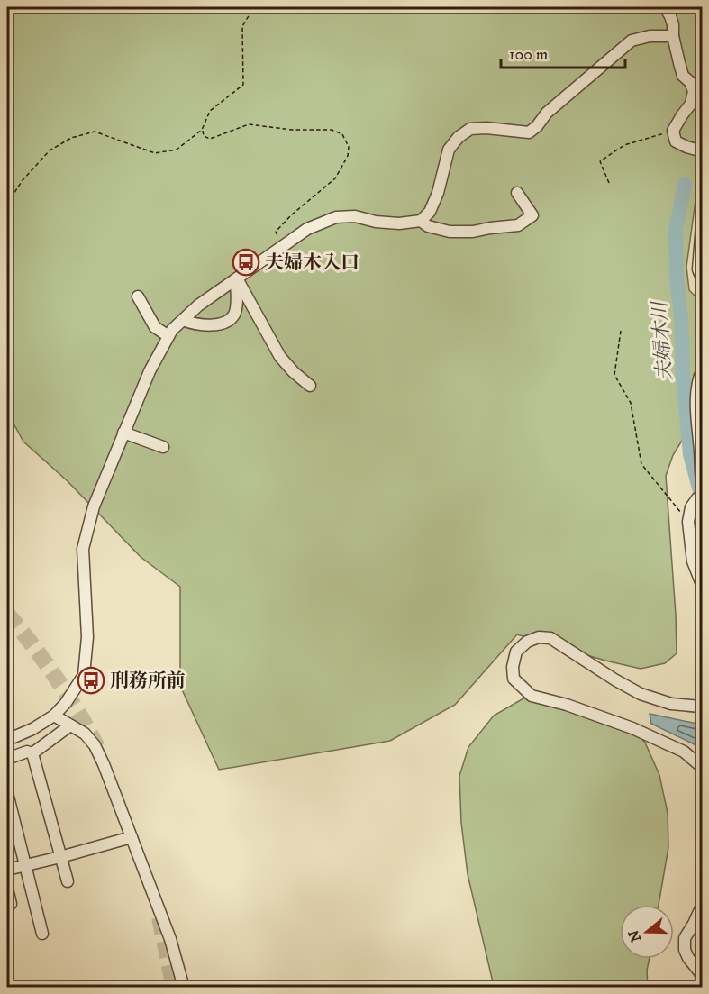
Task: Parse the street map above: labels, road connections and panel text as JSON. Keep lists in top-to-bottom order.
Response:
{
  "water": ["夫婦木川"],
  "places": {
    "bus stop": ["夫婦木入口", "刑務所前"]
  },
  "scale_bar": "100 m",
  "north": "left"
}
